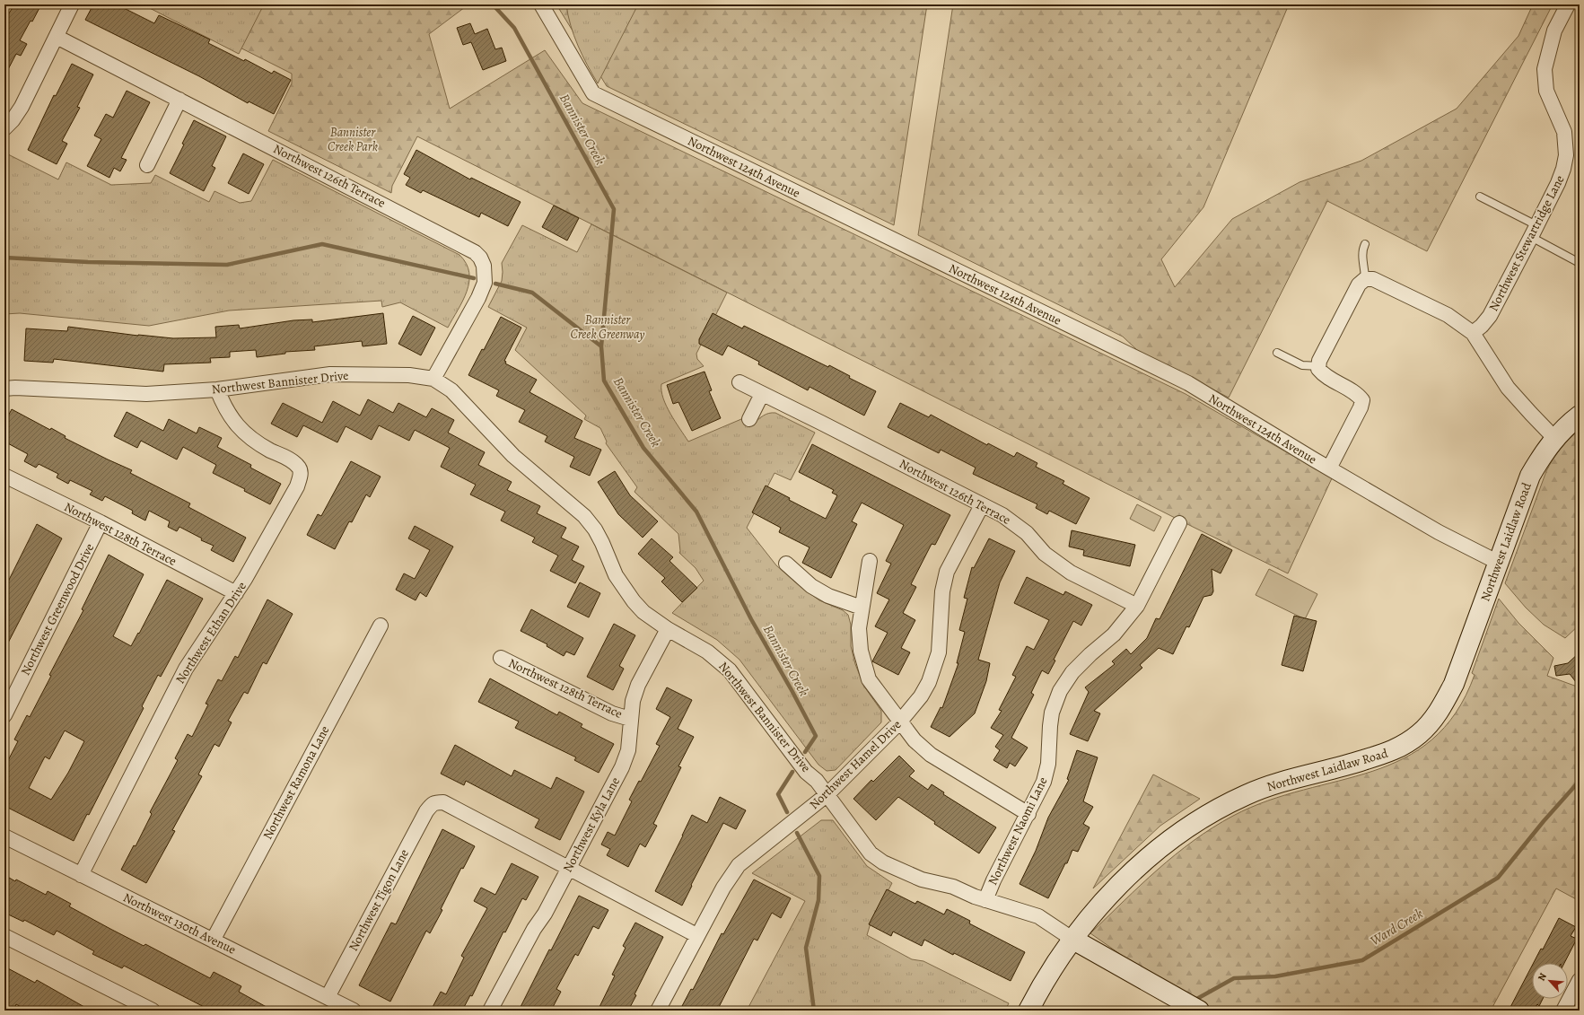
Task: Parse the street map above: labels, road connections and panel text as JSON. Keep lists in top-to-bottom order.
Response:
{
  "streets": {
    "street": [
      "Northwest 124th Avenue",
      "Northwest 126th Terrace",
      "Northwest Stewartridge Lane",
      "Northwest Bannister Drive",
      "Northwest 128th Terrace",
      "Northwest Laidlaw Road",
      "Northwest Greenwood Drive",
      "Northwest Ethan Drive",
      "Northwest Hamel Drive",
      "Northwest Ramona Lane",
      "Northwest Kyla Lane",
      "Northwest Naomi Lane",
      "Northwest Tigon Lane",
      "Northwest 130th Avenue"
    ]
  },
  "crossings": [
    ["Northwest 124th Avenue", "Northwest Laidlaw Road"],
    ["Northwest 126th Terrace", "Northwest Bannister Drive"],
    ["Northwest 126th Terrace", "Northwest Hamel Drive"],
    ["Northwest 126th Terrace", "Northwest Naomi Lane"],
    ["Northwest Bannister Drive", "Northwest Laidlaw Road"],
    ["Northwest Bannister Drive", "Northwest Ethan Drive"],
    ["Northwest Bannister Drive", "Northwest Hamel Drive"],
    ["Northwest Bannister Drive", "Northwest Kyla Lane"],
    ["Northwest Bannister Drive", "Northwest Naomi Lane"],
    ["Northwest 128th Terrace", "Northwest Greenwood Drive"],
    ["Northwest 128th Terrace", "Northwest Ethan Drive"],
    ["Northwest 128th Terrace", "Northwest Kyla Lane"],
    ["Northwest Ethan Drive", "Northwest 130th Avenue"],
    ["Northwest Ramona Lane", "Northwest 130th Avenue"],
    ["Northwest Kyla Lane", "Northwest Tigon Lane"],
    ["Northwest Tigon Lane", "Northwest 130th Avenue"]
  ],
  "water": ["Bannister Creek", "Ward Creek"],
  "parks": ["Bannister Creek Park", "Bannister Creek Greenway"],
  "north": "top left"
}
